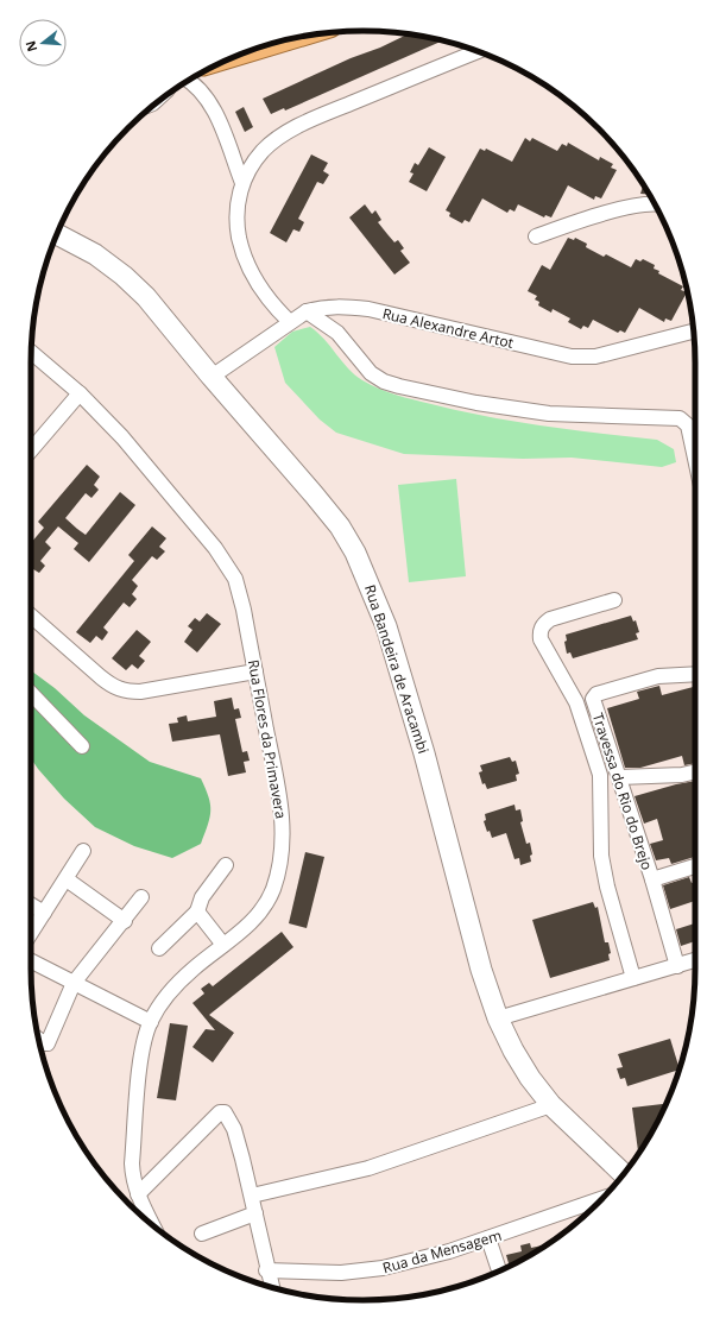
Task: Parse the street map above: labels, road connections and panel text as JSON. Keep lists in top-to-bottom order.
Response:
{
  "streets": {
    "main road": ["Rua Bandeira de Aracambi"],
    "street": [
      "Rua Alexandre Artot",
      "Rua Flores da Primavera",
      "Travessa do Rio do Brejo",
      "Rua da Mensagem"
    ]
  },
  "crossings": [
    ["Rua Alexandre Artot", "Rua Bandeira de Aracambi"]
  ],
  "north": "left"
}
